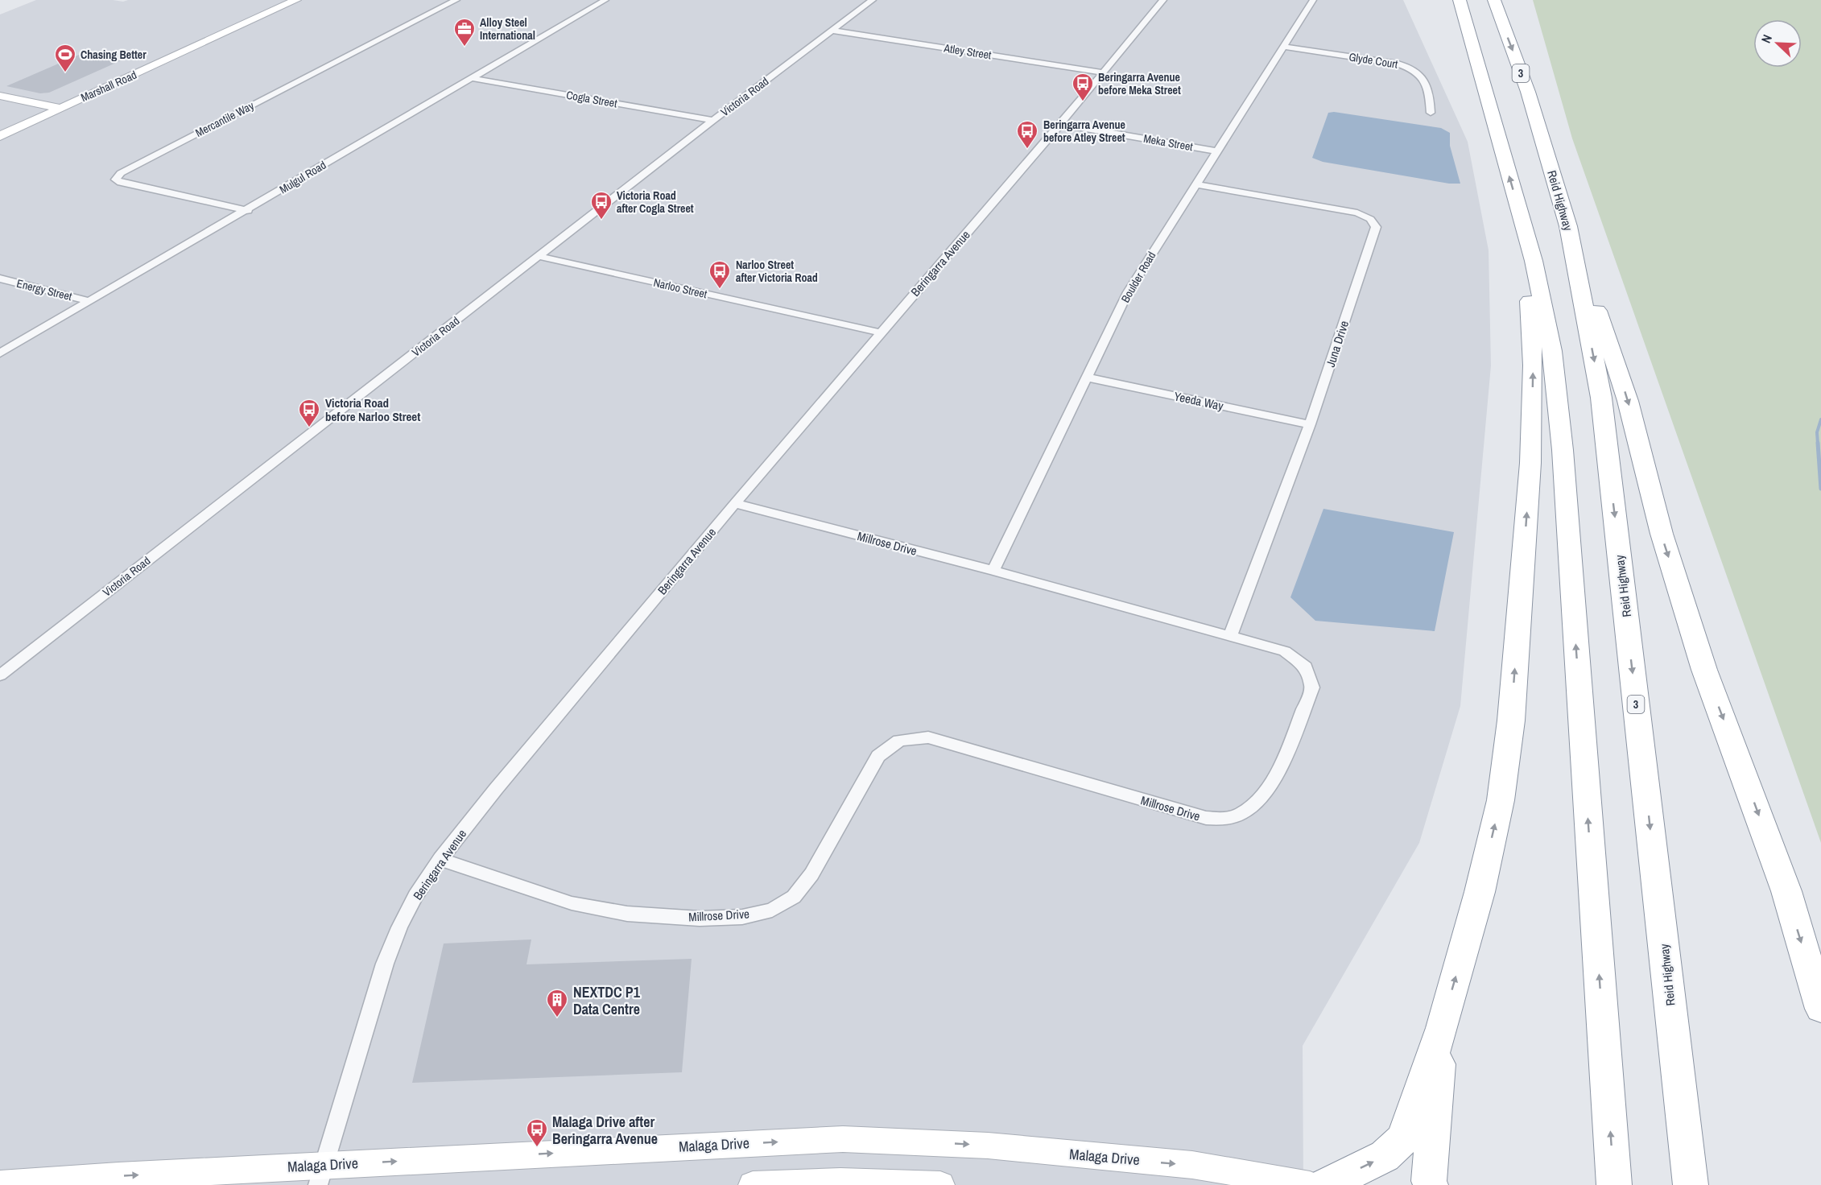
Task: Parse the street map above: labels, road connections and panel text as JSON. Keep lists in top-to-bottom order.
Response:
{
  "streets": {
    "highway": ["3", "Reid Highway"],
    "main road": ["Marshall Road", "Malaga Drive"],
    "street": [
      "Atley Street",
      "Glyde Court",
      "Victoria Road",
      "Cogla Street",
      "Mercantile Way",
      "Meka Street",
      "Mulgul Road",
      "Beringarra Avenue",
      "Boulder Road",
      "Narloo Street",
      "Energy Street",
      "Juna Drive",
      "Yeeda Way",
      "Millrose Drive"
    ]
  },
  "crossings": [
    ["Atley Street", "Victoria Road"],
    ["Atley Street", "Beringarra Avenue"],
    ["Glyde Court", "Boulder Road"],
    ["Victoria Road", "Cogla Street"],
    ["Victoria Road", "Narloo Street"],
    ["Cogla Street", "Mulgul Road"],
    ["Mercantile Way", "Mulgul Road"],
    ["Meka Street", "Beringarra Avenue"],
    ["Meka Street", "Boulder Road"],
    ["Mulgul Road", "Energy Street"],
    ["Beringarra Avenue", "Narloo Street"],
    ["Beringarra Avenue", "Millrose Drive"],
    ["Beringarra Avenue", "Malaga Drive"],
    ["Boulder Road", "Juna Drive"],
    ["Boulder Road", "Yeeda Way"],
    ["Boulder Road", "Millrose Drive"],
    ["Juna Drive", "Yeeda Way"],
    ["Juna Drive", "Millrose Drive"]
  ],
  "one_way": ["Malaga Drive"],
  "places": {
    "office": ["Alloy Steel International"],
    "sports": ["Chasing Better"],
    "bus stop": [
      "Beringarra Avenue before Meka Street",
      "Beringarra Avenue before Atley Street",
      "Victoria Road after Cogla Street",
      "Narloo Street after Victoria Road",
      "Victoria Road before Narloo Street",
      "Malaga Drive after Beringarra Avenue"
    ],
    "building": ["NEXTDC P1 Data Centre"]
  },
  "north": "top left"
}
